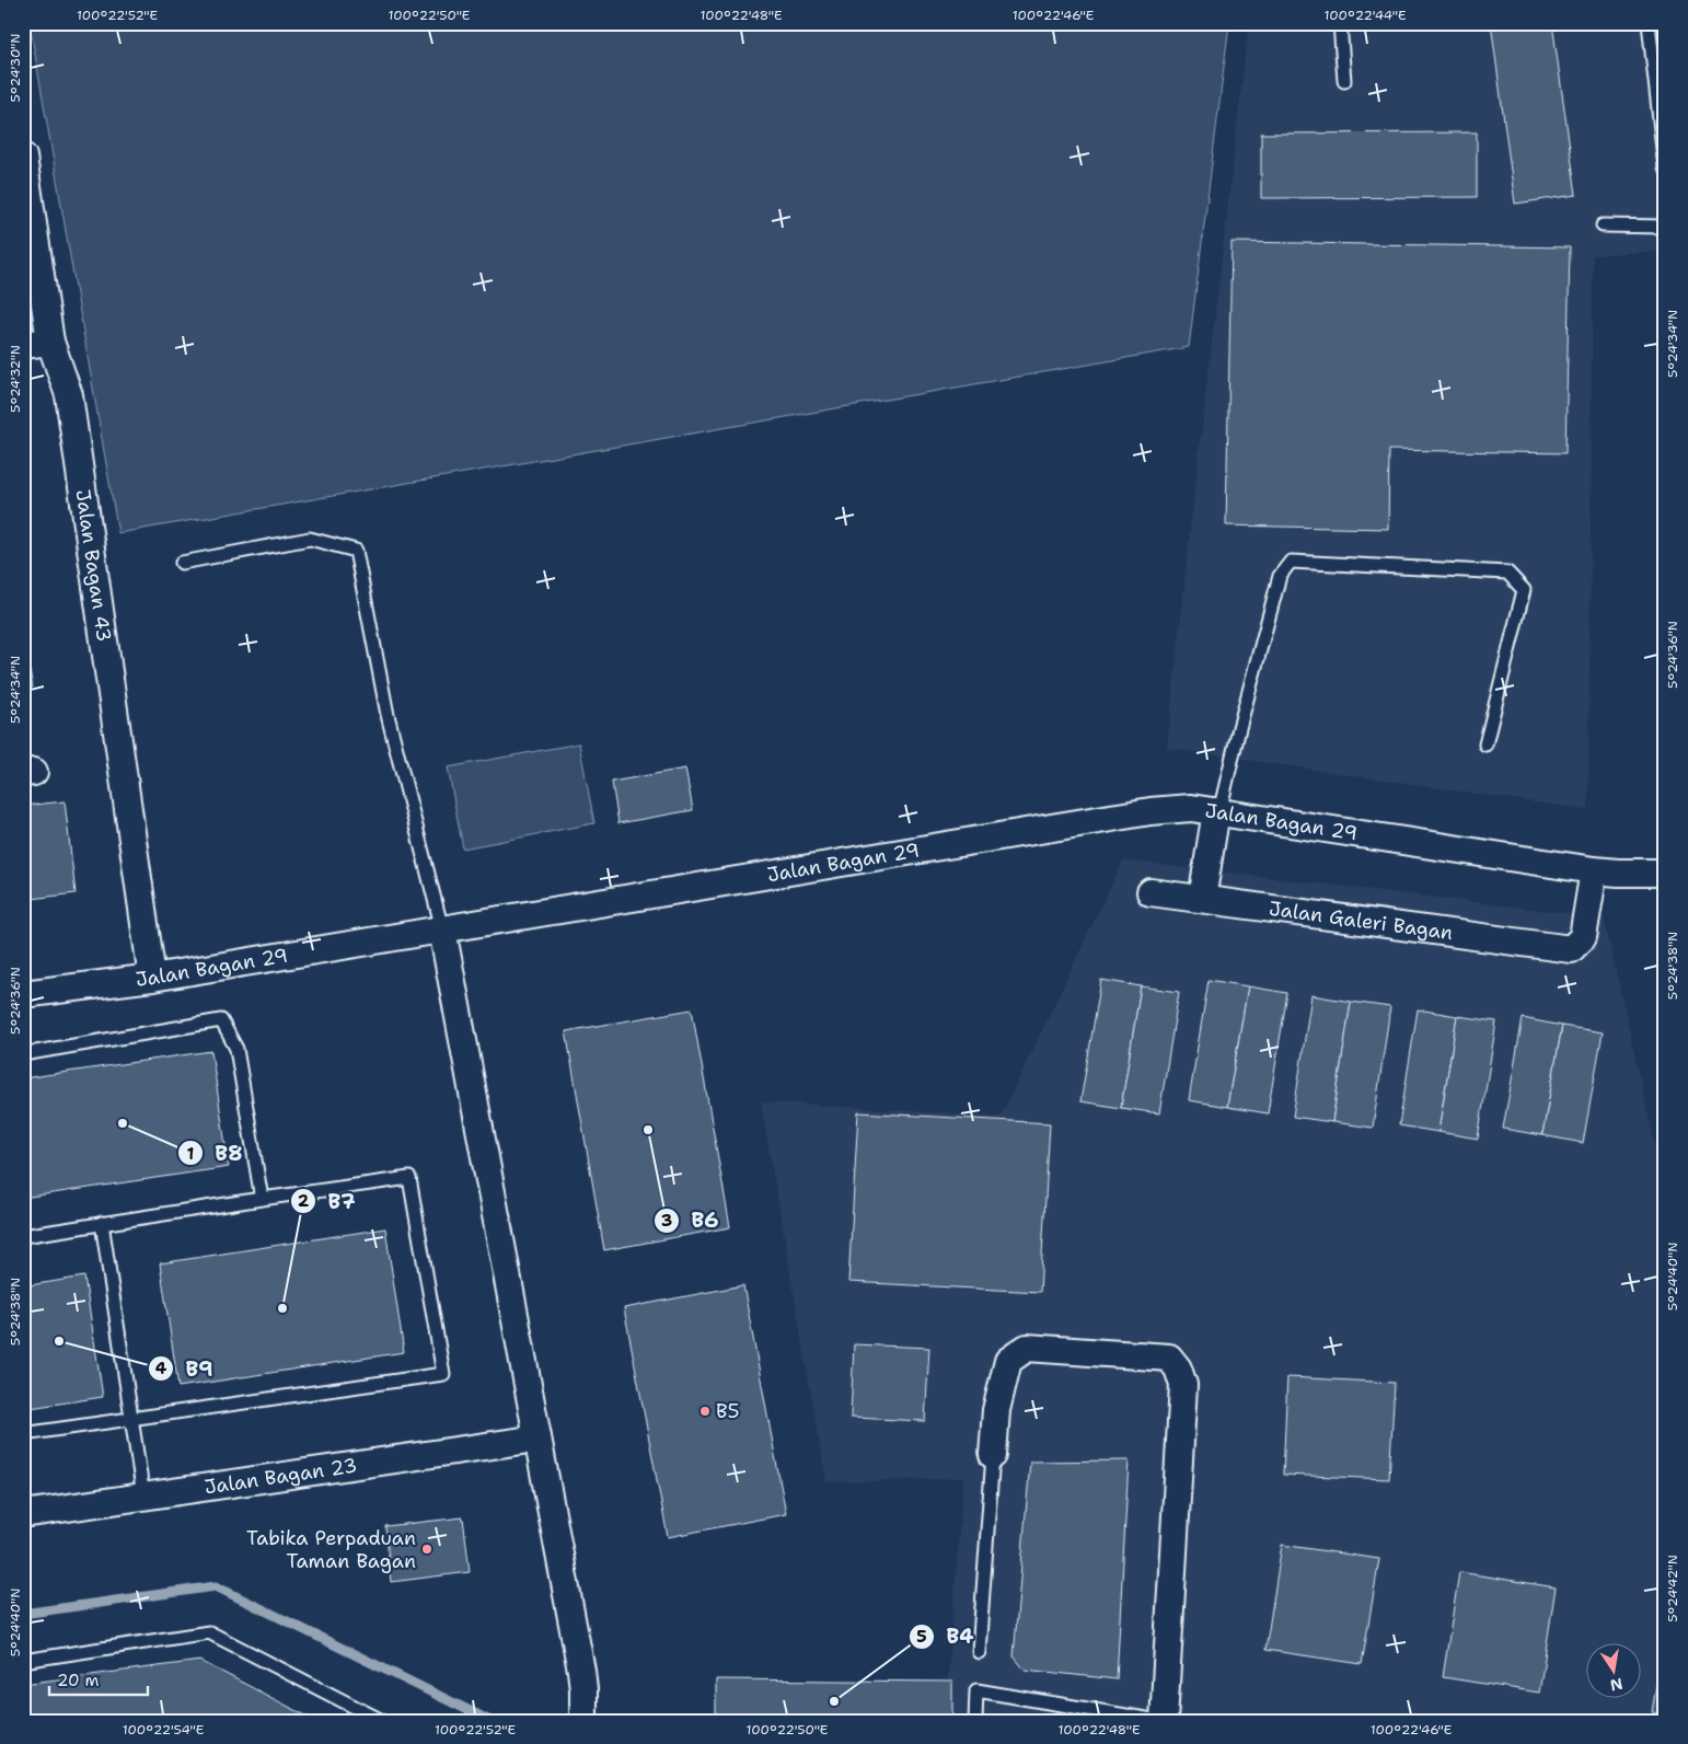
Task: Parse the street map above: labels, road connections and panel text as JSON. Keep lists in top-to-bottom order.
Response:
{
  "streets": {
    "street": [
      "Jalan Bagan 43",
      "Jalan Bagan 29",
      "Jalan Galeri Bagan",
      "Jalan Bagan 23"
    ]
  },
  "crossings": [
    ["Jalan Bagan 43", "Jalan Bagan 29"],
    ["Jalan Bagan 29", "Jalan Galeri Bagan"]
  ],
  "places": [
    "B8",
    "B6",
    "B7",
    "B9",
    "B5",
    "Tabika Perpaduan Taman Bagan",
    "B4"
  ],
  "scale_bar": "20 m",
  "north": "bottom",
  "coordinates": [
    "100°22'52\"E",
    "100°22'50\"E",
    "100°22'48\"E",
    "100°22'46\"E",
    "100°22'44\"E",
    "5°24'30\"N",
    "5°24'34\"N",
    "5°24'32\"N",
    "5°24'36\"N",
    "5°24'38\"N",
    "5°24'40\"N",
    "5°24'42\"N",
    "100°22'54\"E"
  ]
}
